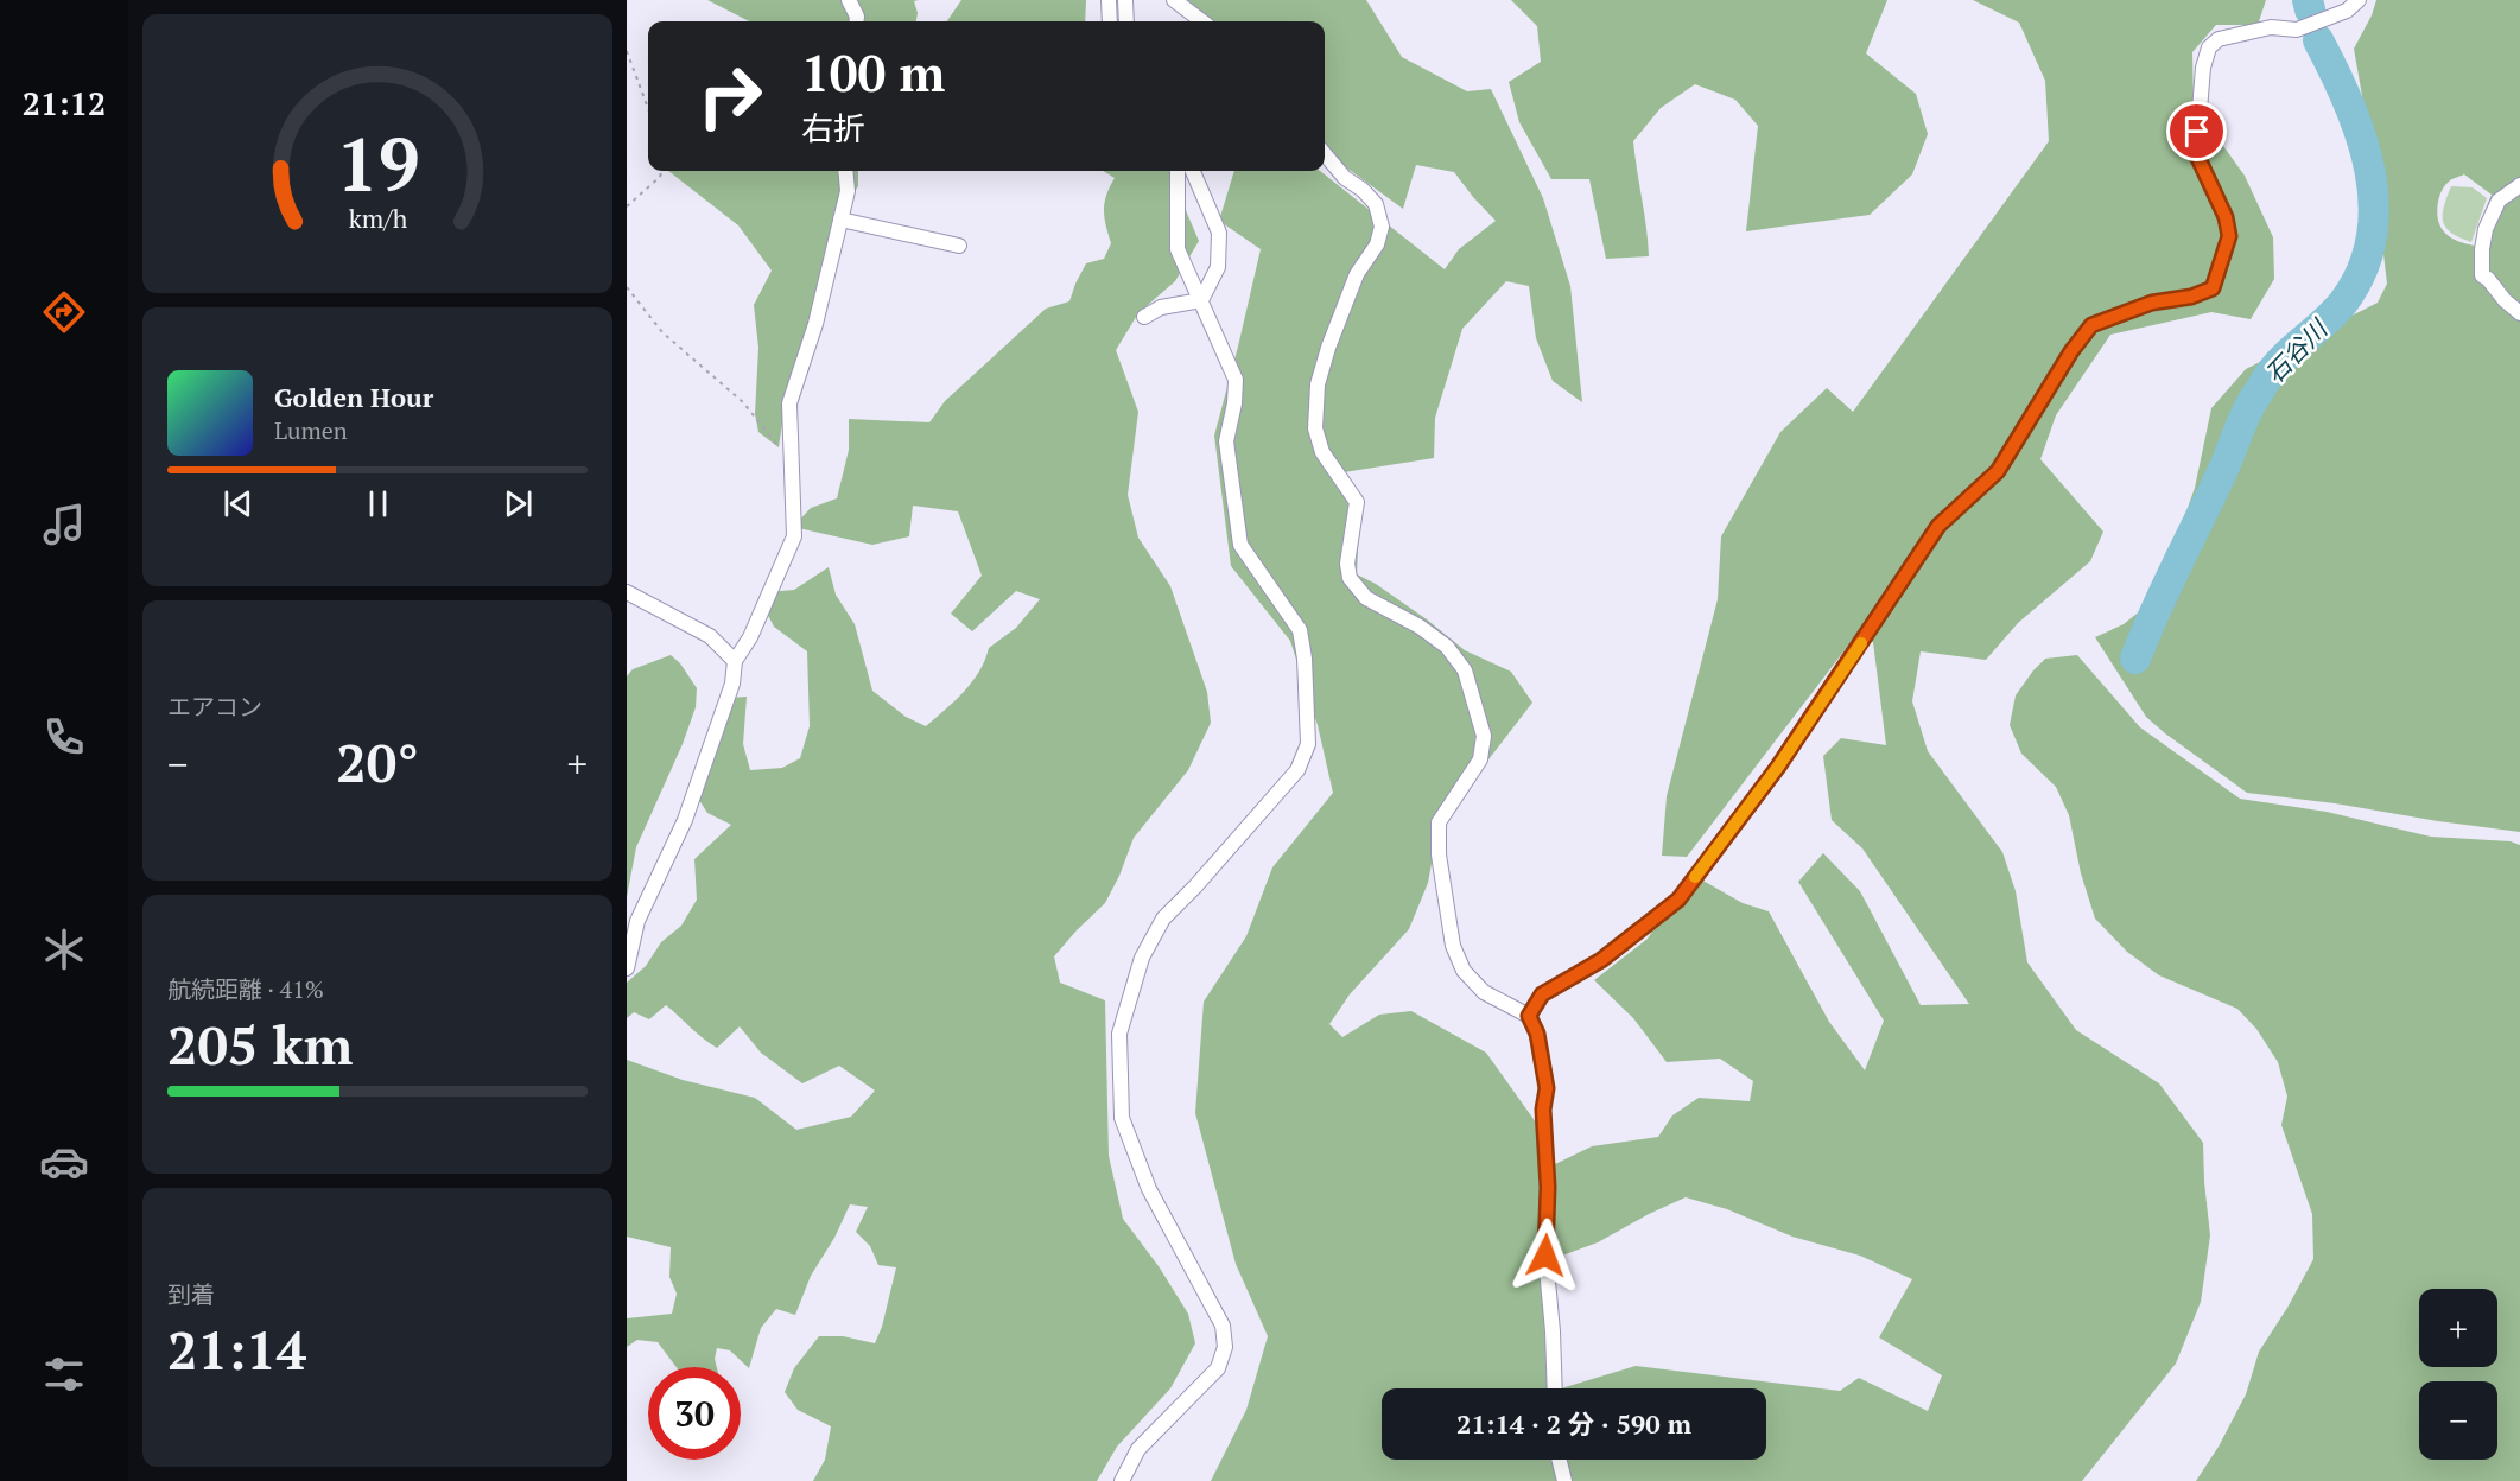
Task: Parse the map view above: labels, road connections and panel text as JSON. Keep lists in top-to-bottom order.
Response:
{
  "water": ["石谷川"],
  "page": {
    "tabs": "21:12",
    "turn": ["100 m", "右折"],
    "song": ["Golden Hour", "Lumen"],
    "tile": [
      "エアコン",
      ["航続距離 · 41%", "205 km"],
      ["到着", "21:14"]
    ],
    "heat": ["−", "20°", "+"],
    "map_buttons": ["+", "−"],
    "limit": "30",
    "trip": "21:14 · 2 分 · 590 m",
    "gauge": ["19", "km/h"]
  }
}
